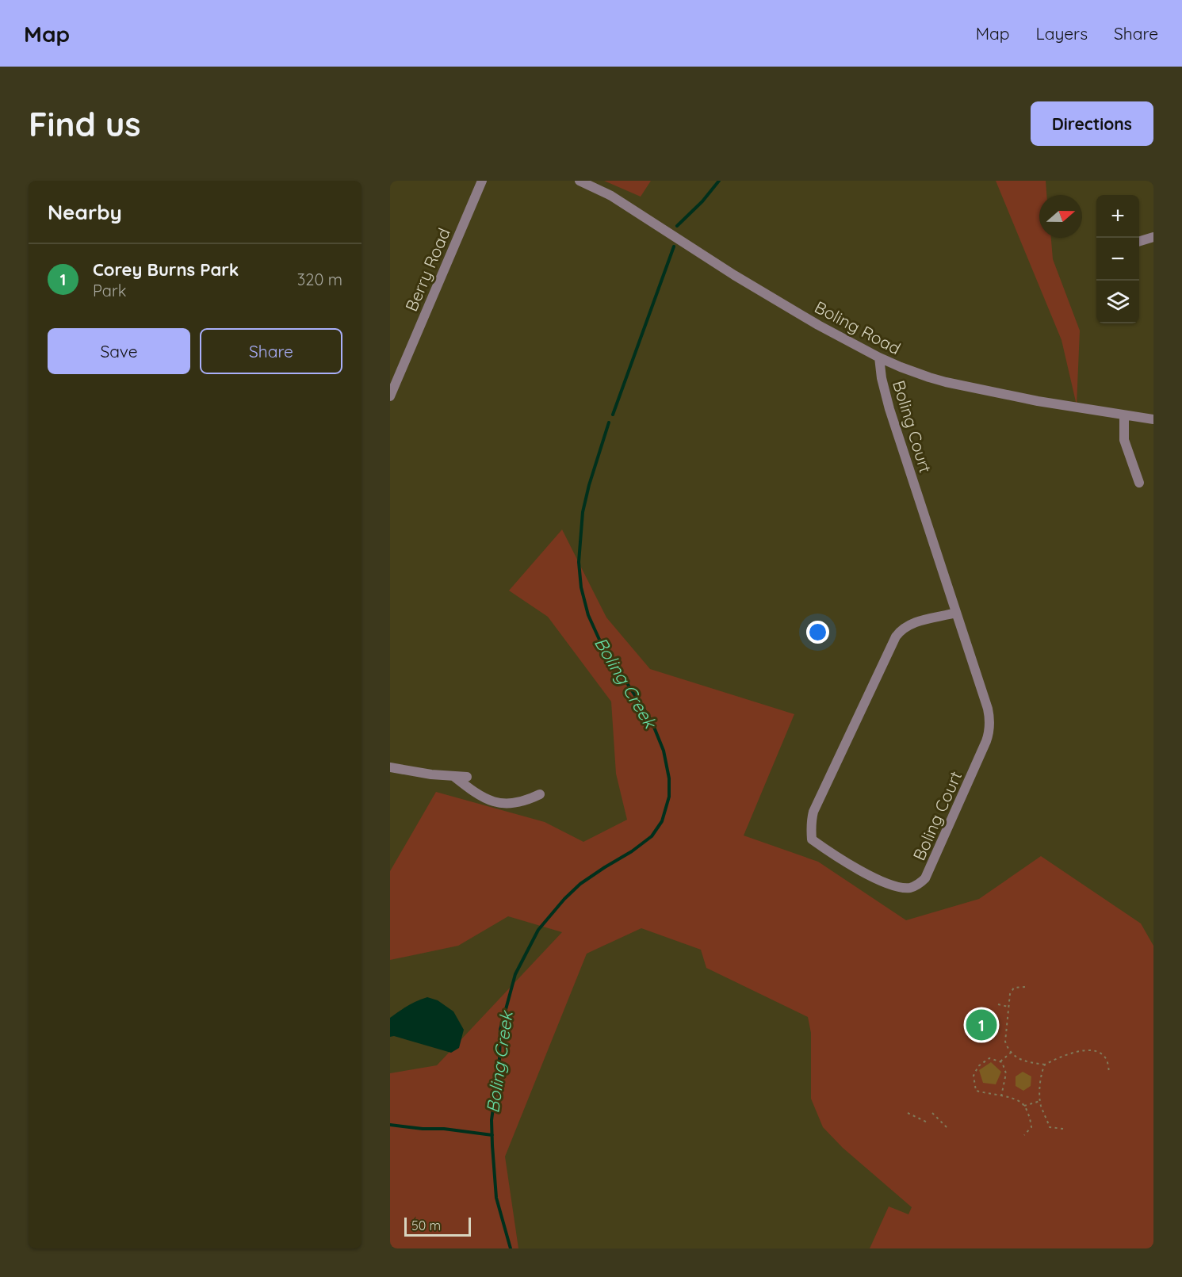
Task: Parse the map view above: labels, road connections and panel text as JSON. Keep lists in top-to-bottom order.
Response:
{
  "streets": {
    "street": ["Berry Road", "Boling Road", "Boling Court"]
  },
  "crossings": [
    ["Boling Road", "Boling Court"]
  ],
  "water": ["Boling Creek"],
  "scale_bar": "50 m",
  "north": "right",
  "page": {
    "header": "Map",
    "nav": ["Map", "Layers", "Share"],
    "buttons": [
      "Directions",
      ["Save", "Share"]
    ],
    "title": "Find us",
    "heading": "Nearby",
    "map_buttons": ["+", "−"],
    "list": [
      {
        "mark": "1",
        "name": "Corey Burns Park",
        "note": "Park",
        "value": "320 m"
      }
    ],
    "pins": "1",
    "scale": "50 m"
  }
}
